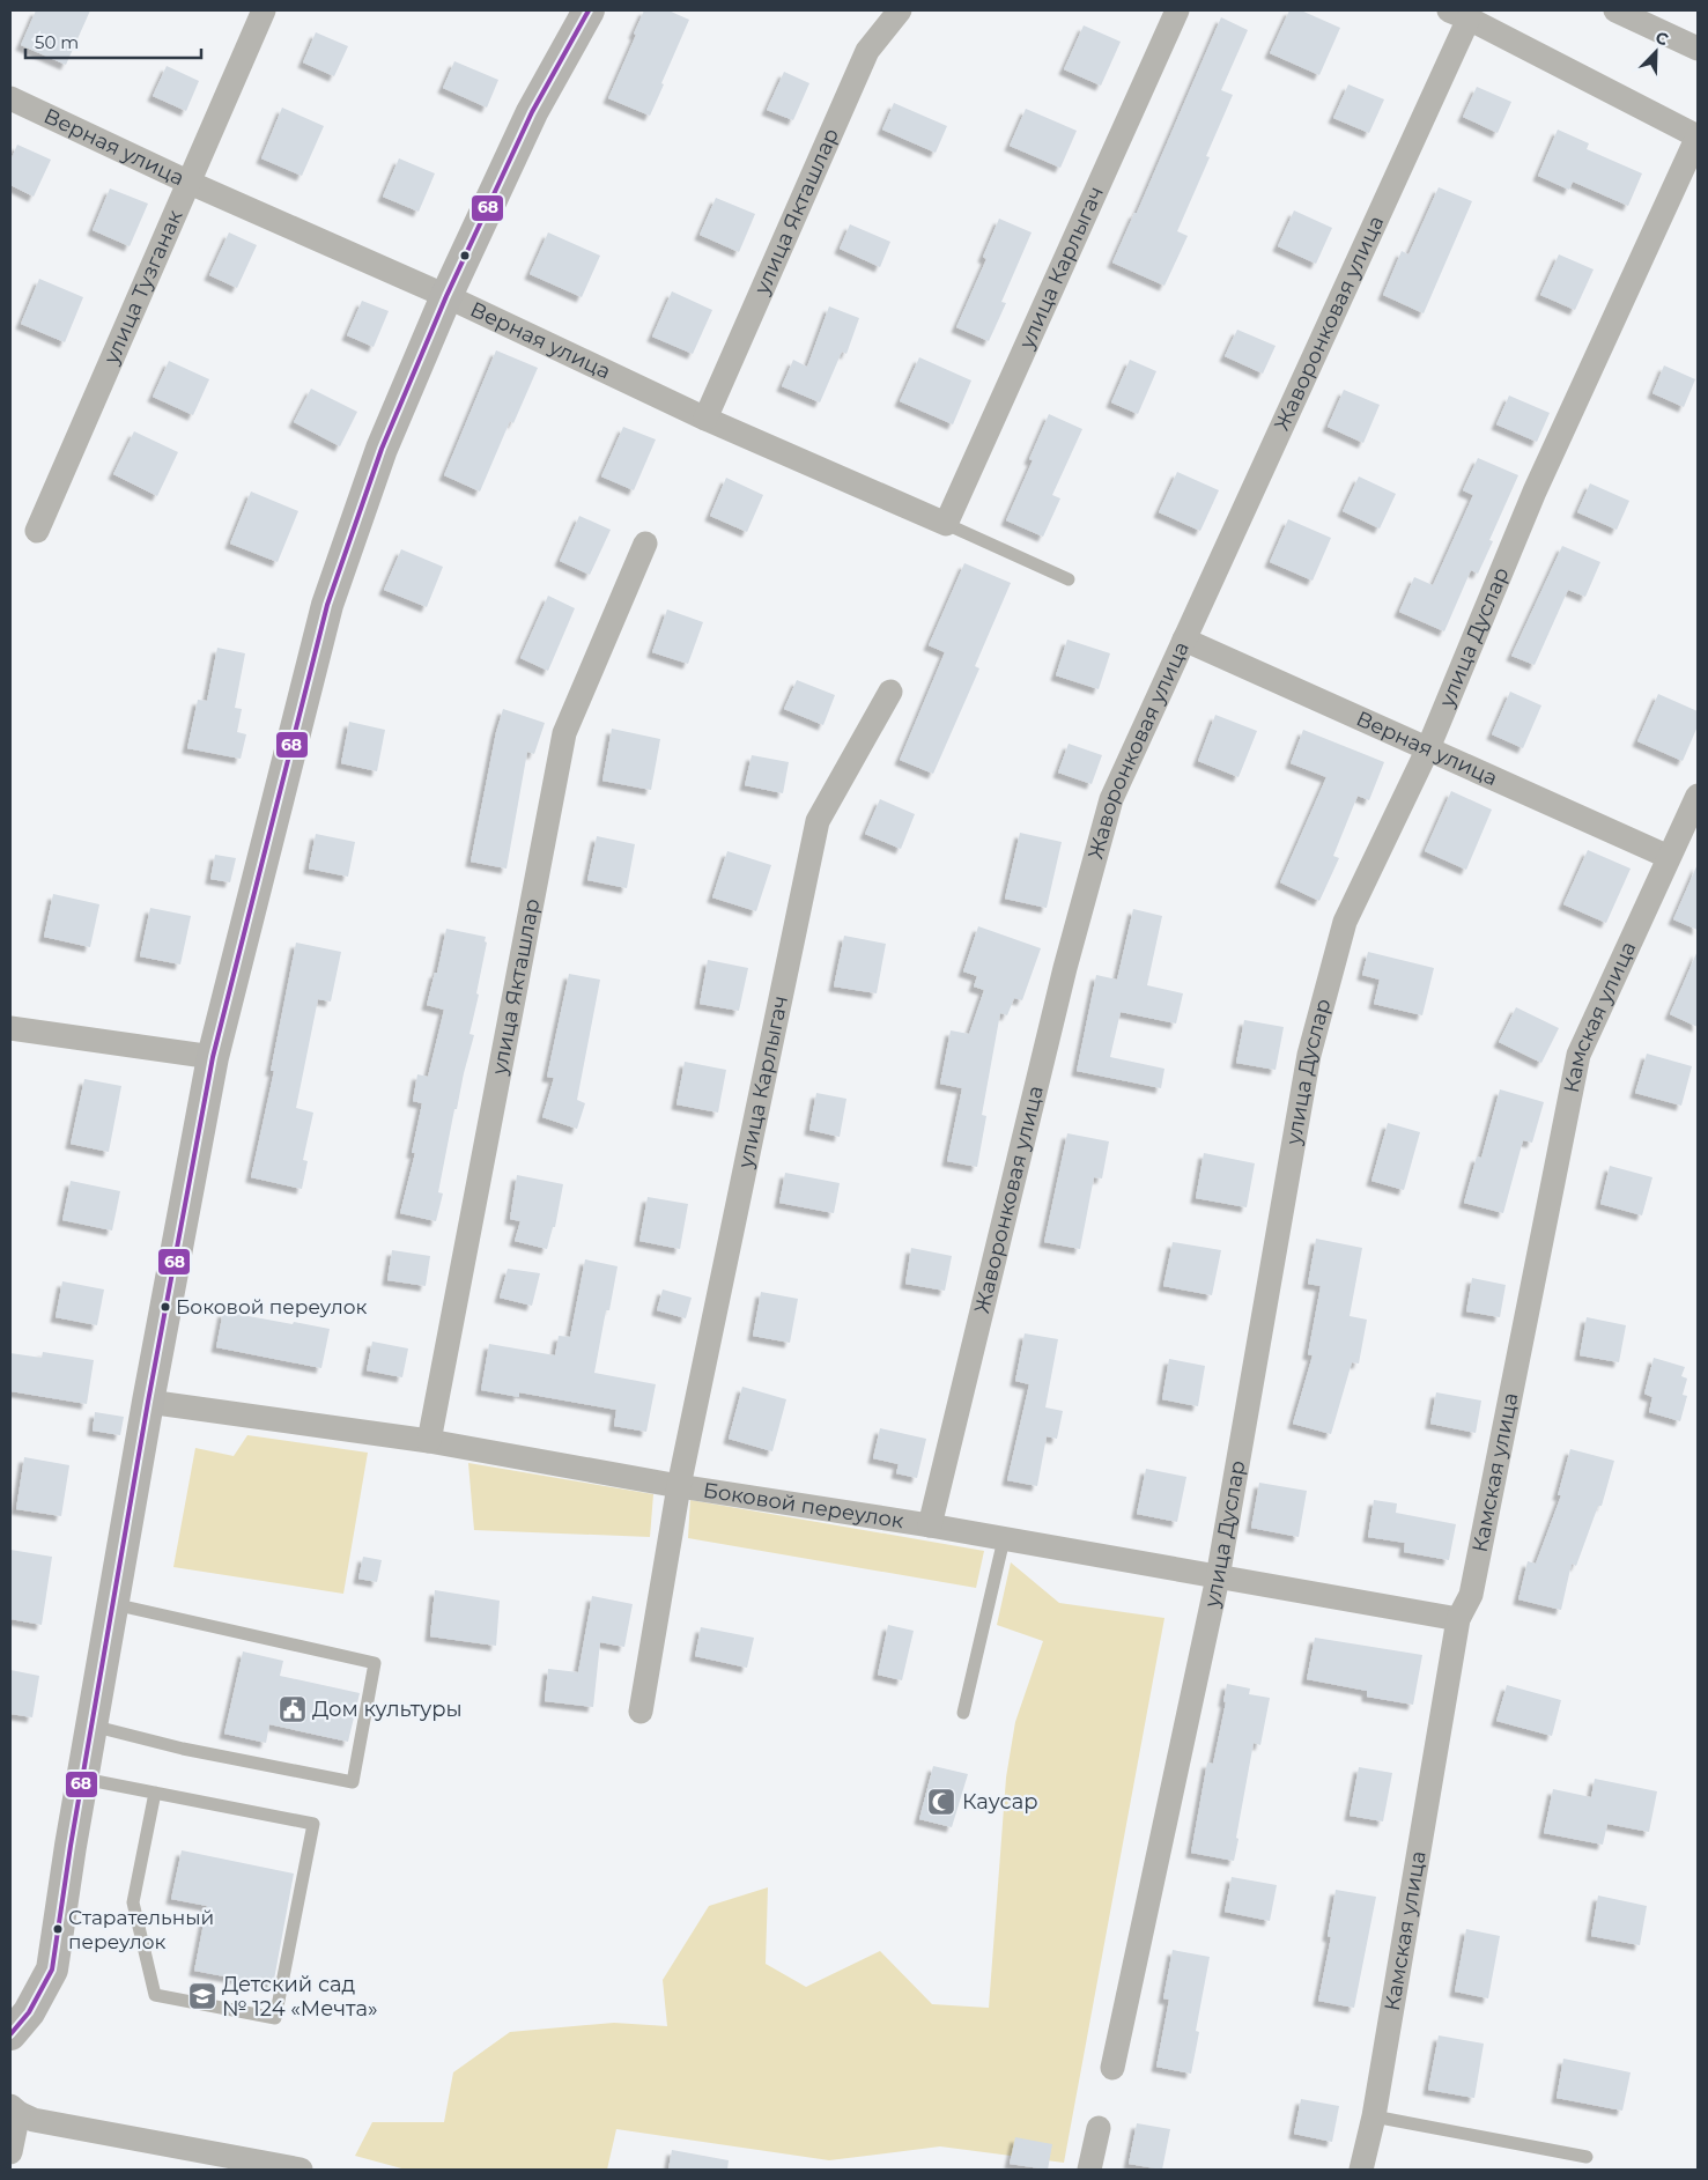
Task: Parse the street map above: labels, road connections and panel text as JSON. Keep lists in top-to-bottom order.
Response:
{
  "streets": {
    "street": [
      "Верная улица",
      "улица Якташлар",
      "улица Карлыгач",
      "улица Тузганак",
      "Жаворонковая улица",
      "улица Дуслар",
      "Камская улица",
      "Боковой переулок"
    ]
  },
  "crossings": [
    ["Верная улица", "улица Якташлар"],
    ["Верная улица", "улица Карлыгач"],
    ["Верная улица", "улица Тузганак"],
    ["Верная улица", "Жаворонковая улица"],
    ["Верная улица", "улица Дуслар"],
    ["Верная улица", "Камская улица"],
    ["улица Якташлар", "Боковой переулок"],
    ["улица Карлыгач", "Боковой переулок"],
    ["Жаворонковая улица", "Боковой переулок"],
    ["улица Дуслар", "Боковой переулок"],
    ["Камская улица", "Боковой переулок"]
  ],
  "places": {
    "other": ["Боковой переулок", "Старательный переулок"],
    "public building": ["Дом культуры"],
    "mosque": ["Каусар"],
    "school or university": ["Детский сад № 124 «Мечта»"]
  },
  "lines": ["transit line 68"],
  "scale_bar": "50 m",
  "north": "top right"
}
